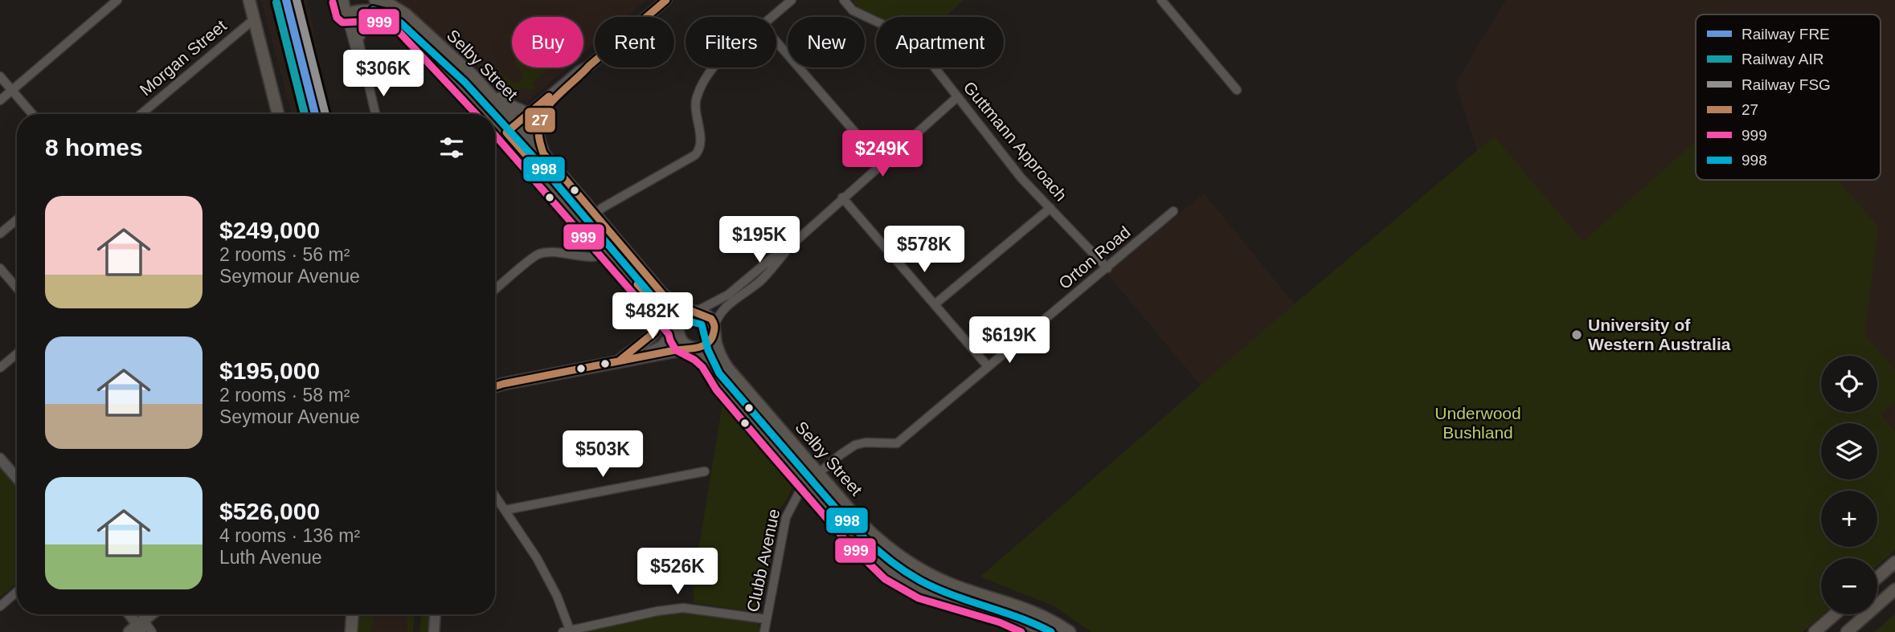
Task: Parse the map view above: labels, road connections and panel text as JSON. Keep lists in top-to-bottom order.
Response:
{
  "streets": {
    "main road": ["Selby Street"],
    "street": [
      "Morgan Street",
      "Guttmann Approach",
      "Orton Road",
      "Clubb Avenue"
    ]
  },
  "crossings": [
    ["Selby Street", "Orton Road"],
    ["Selby Street", "Clubb Avenue"],
    ["Guttmann Approach", "Orton Road"],
    ["Orton Road", "Clubb Avenue"]
  ],
  "parks": ["Underwood Bushland"],
  "places": ["University of Western Australia"],
  "lines": [
    "rail line FRE",
    "rail line FSG",
    "transit line 27",
    "rail line AIR",
    "transit line 999",
    "transit line 998"
  ],
  "legend": [
    "Railway FRE",
    "Railway AIR",
    "Railway FSG",
    "27",
    "999",
    "998"
  ],
  "page": {
    "chip": [
      "Buy",
      "Rent",
      "Filters",
      "New",
      "Apartment"
    ],
    "price": [
      "$306K",
      "$249K",
      "$195K",
      "$578K",
      "$482K",
      "$619K",
      "$503K",
      "$526K"
    ],
    "heading": "8 homes",
    "list": [
      {
        "name": "$249,000",
        "note": "2 rooms · 56 m² · Seymour Avenue"
      },
      {
        "name": "$195,000",
        "note": "2 rooms · 58 m² · Seymour Avenue"
      },
      {
        "name": "$526,000",
        "note": "4 rooms · 136 m² · Luth Avenue"
      }
    ],
    "map_buttons": ["+", "−"]
  }
}
